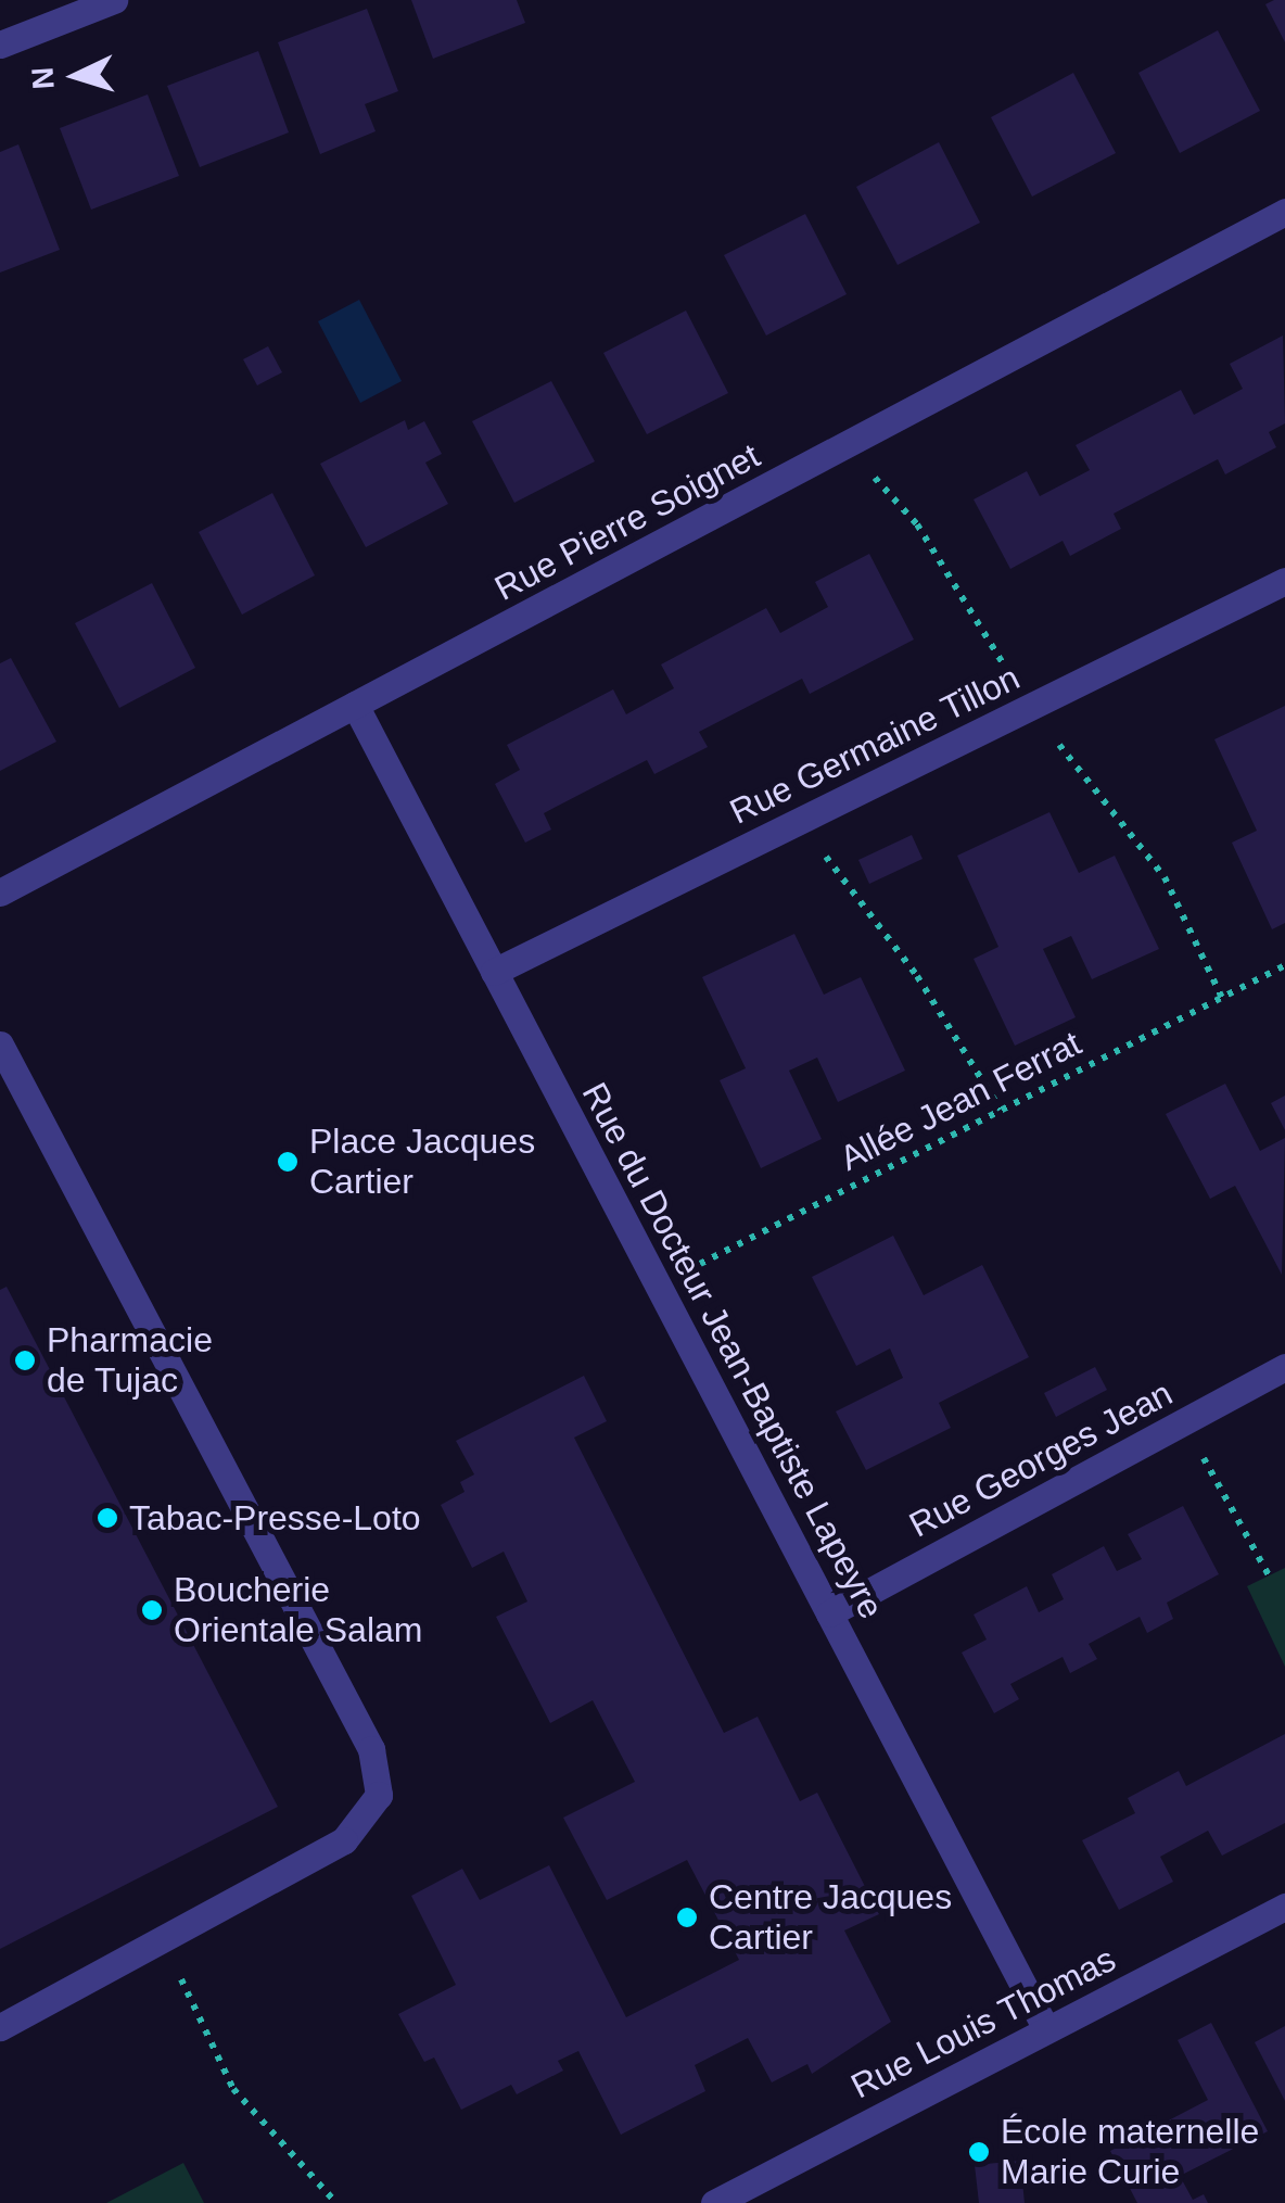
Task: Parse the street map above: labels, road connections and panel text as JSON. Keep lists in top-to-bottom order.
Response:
{
  "streets": {
    "street": [
      "Rue Pierre Soignet",
      "Rue Germaine Tillon",
      "Rue du Docteur Jean-Baptiste Lapeyre",
      "Rue Georges Jean",
      "Rue Louis Thomas"
    ],
    "path": ["Allée Jean Ferrat"]
  },
  "crossings": [
    ["Rue Pierre Soignet", "Rue du Docteur Jean-Baptiste Lapeyre"],
    ["Rue Germaine Tillon", "Rue du Docteur Jean-Baptiste Lapeyre"],
    ["Allée Jean Ferrat", "Rue du Docteur Jean-Baptiste Lapeyre"],
    ["Rue du Docteur Jean-Baptiste Lapeyre", "Rue Georges Jean"],
    ["Rue du Docteur Jean-Baptiste Lapeyre", "Rue Louis Thomas"]
  ],
  "places": [
    "Place Jacques Cartier",
    "Pharmacie de Tujac",
    "Tabac-Presse-Loto",
    "Boucherie Orientale Salam",
    "Centre Jacques Cartier",
    "École maternelle Marie Curie"
  ],
  "north": "left"
}
